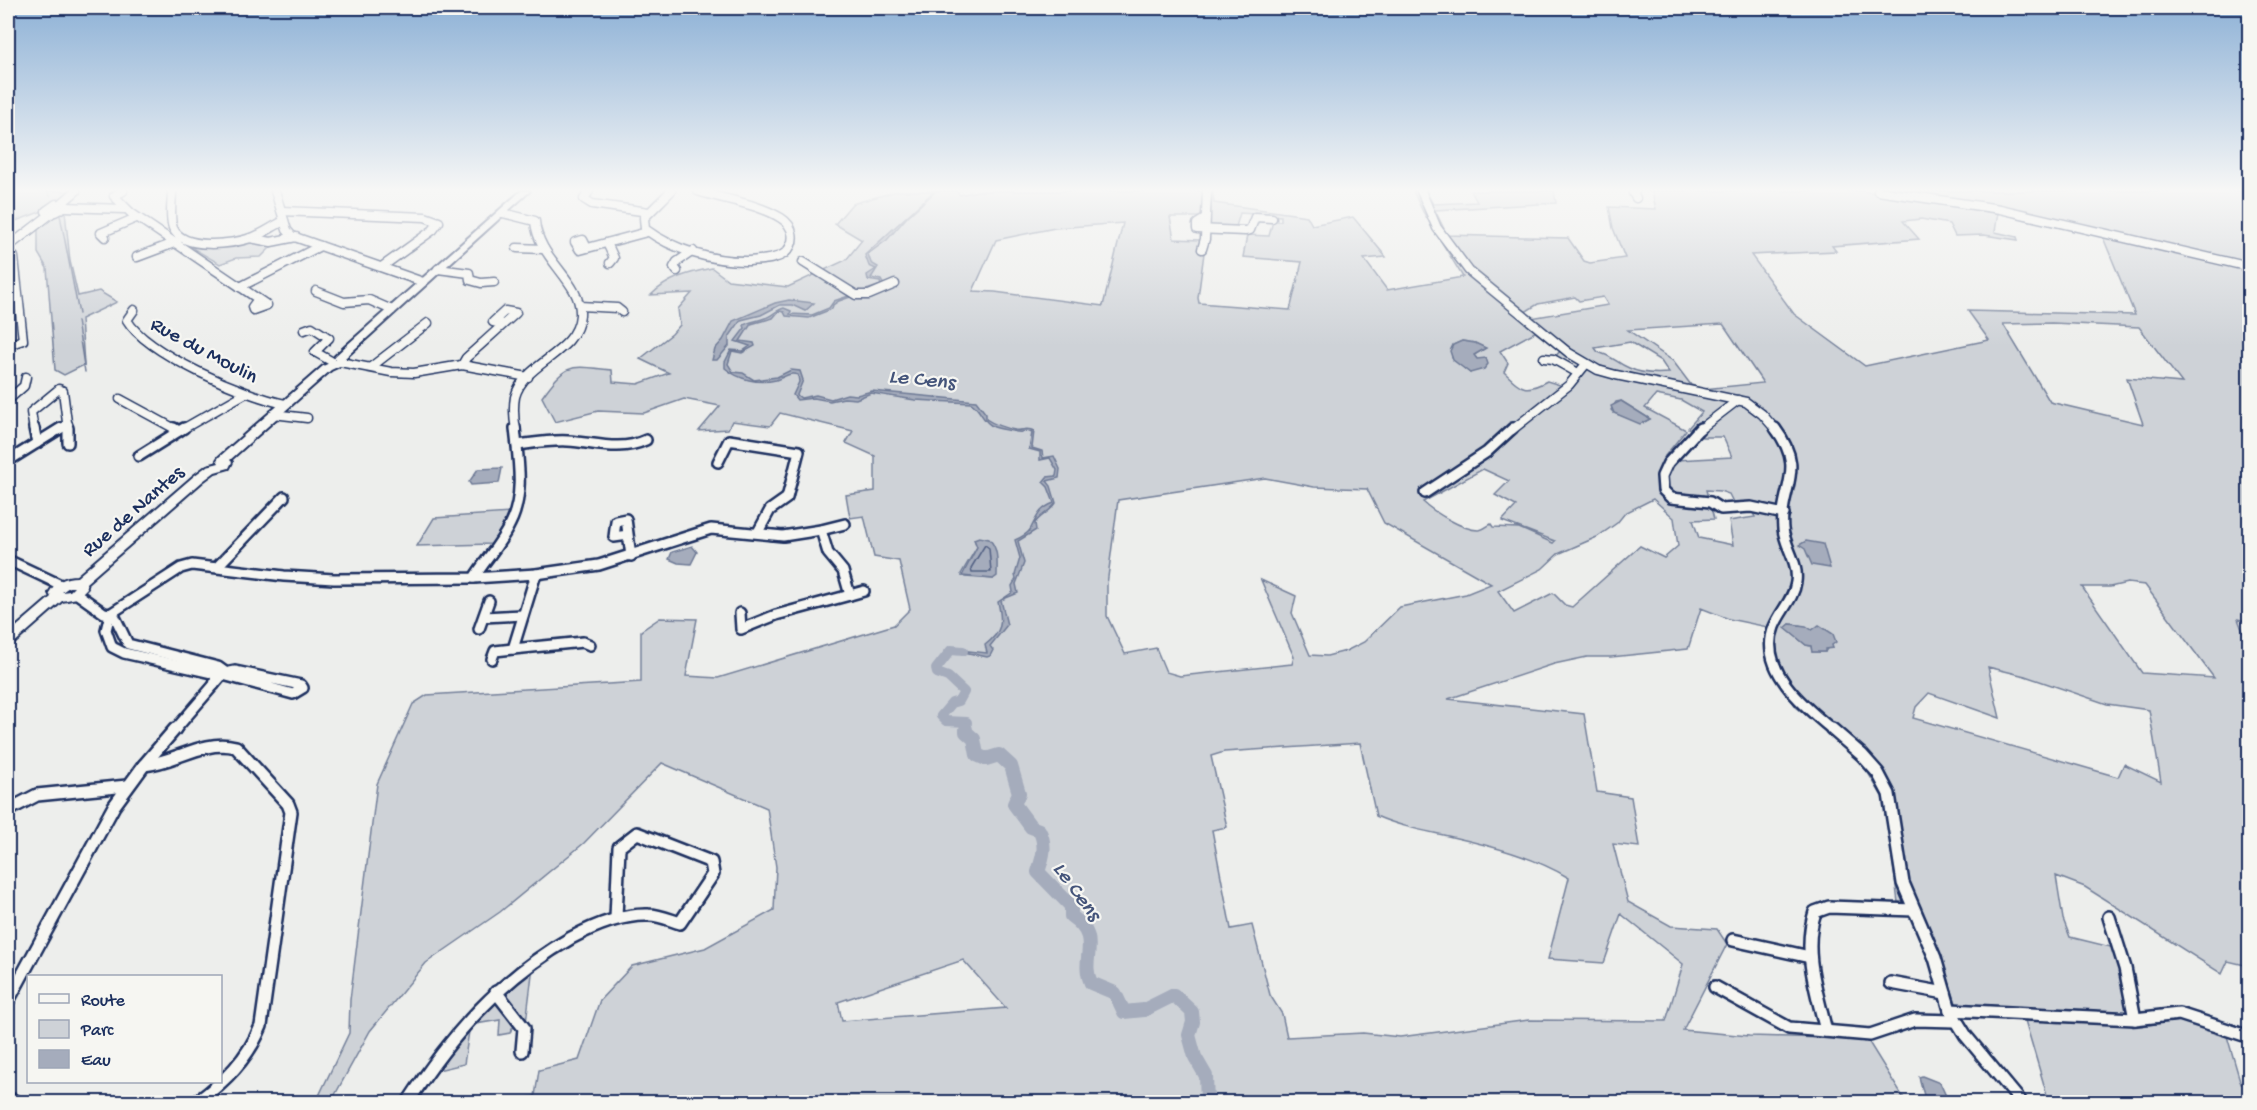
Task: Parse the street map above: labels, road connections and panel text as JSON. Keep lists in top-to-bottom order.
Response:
{
  "streets": {
    "main road": ["Rue de Nantes"],
    "street": ["Rue du Moulin"]
  },
  "water": ["Le Cens"],
  "legend": ["Route", "Parc", "Eau"]
}
